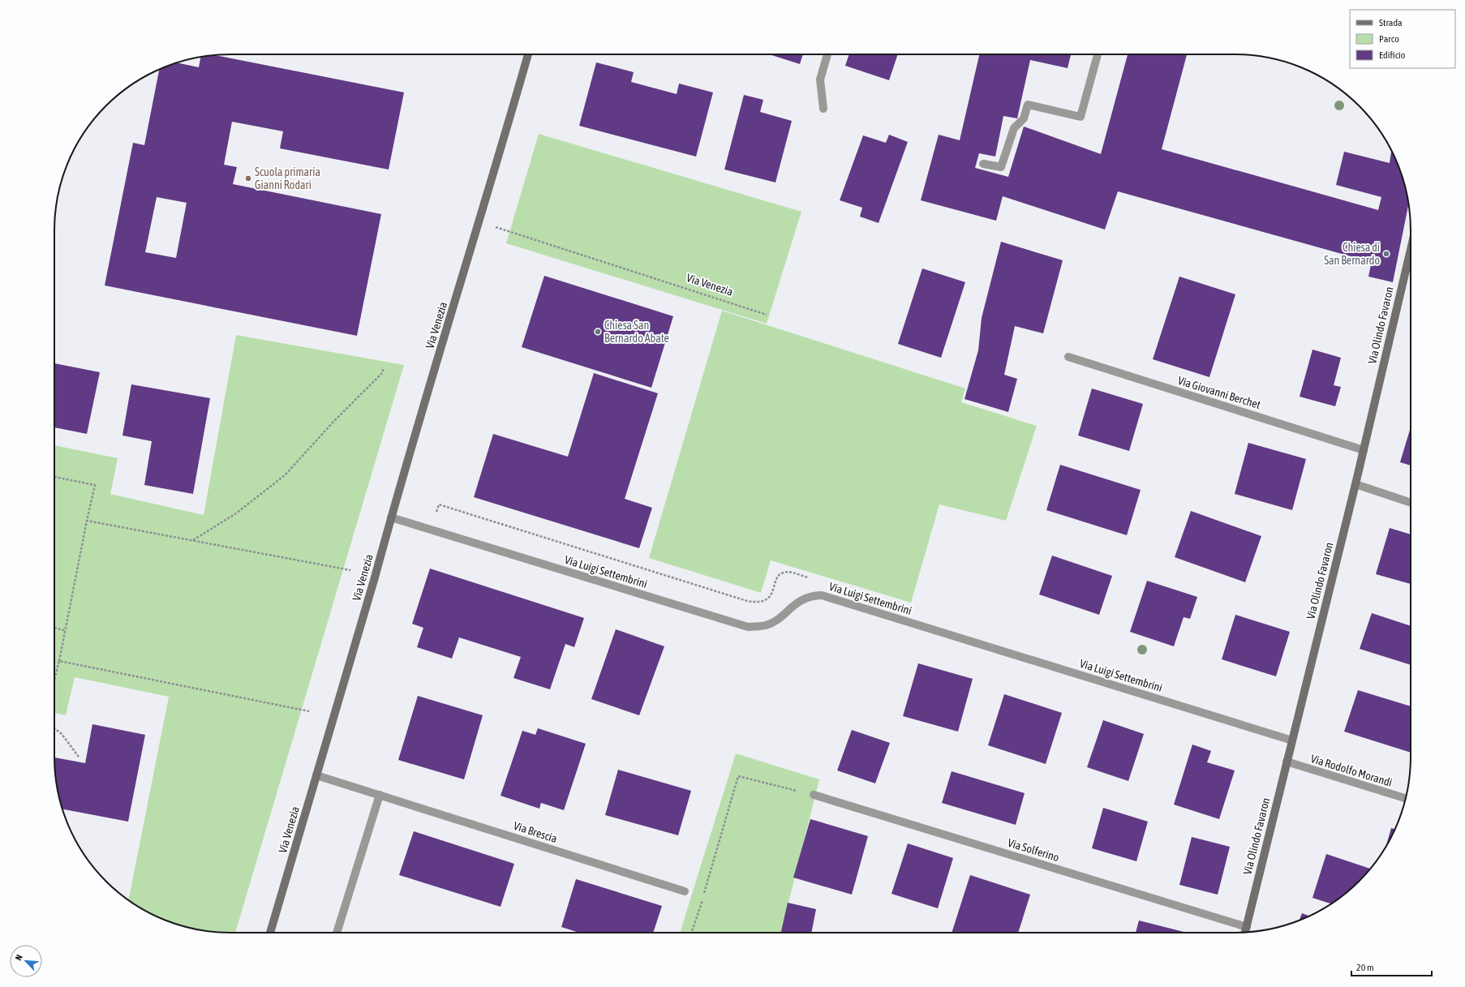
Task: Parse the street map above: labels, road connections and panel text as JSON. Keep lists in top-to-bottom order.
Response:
{
  "streets": {
    "street": [
      "Via Venezia",
      "Via Olindo Favaron",
      "Via Giovanni Berchet",
      "Via Luigi Settembrini",
      "Via Rodolfo Morandi",
      "Via Brescia",
      "Via Solferino"
    ]
  },
  "crossings": [
    ["Via Venezia", "Via Luigi Settembrini"],
    ["Via Venezia", "Via Brescia"],
    ["Via Olindo Favaron", "Via Giovanni Berchet"],
    ["Via Olindo Favaron", "Via Luigi Settembrini"],
    ["Via Olindo Favaron", "Via Rodolfo Morandi"],
    ["Via Olindo Favaron", "Via Solferino"]
  ],
  "places": ["Scuola primaria Gianni Rodari", "Chiesa di San Bernardo", "Chiesa San Bernardo Abate"],
  "legend": ["Strada", "Parco", "Edificio"],
  "scale_bar": "20 m",
  "north": "top left"
}
